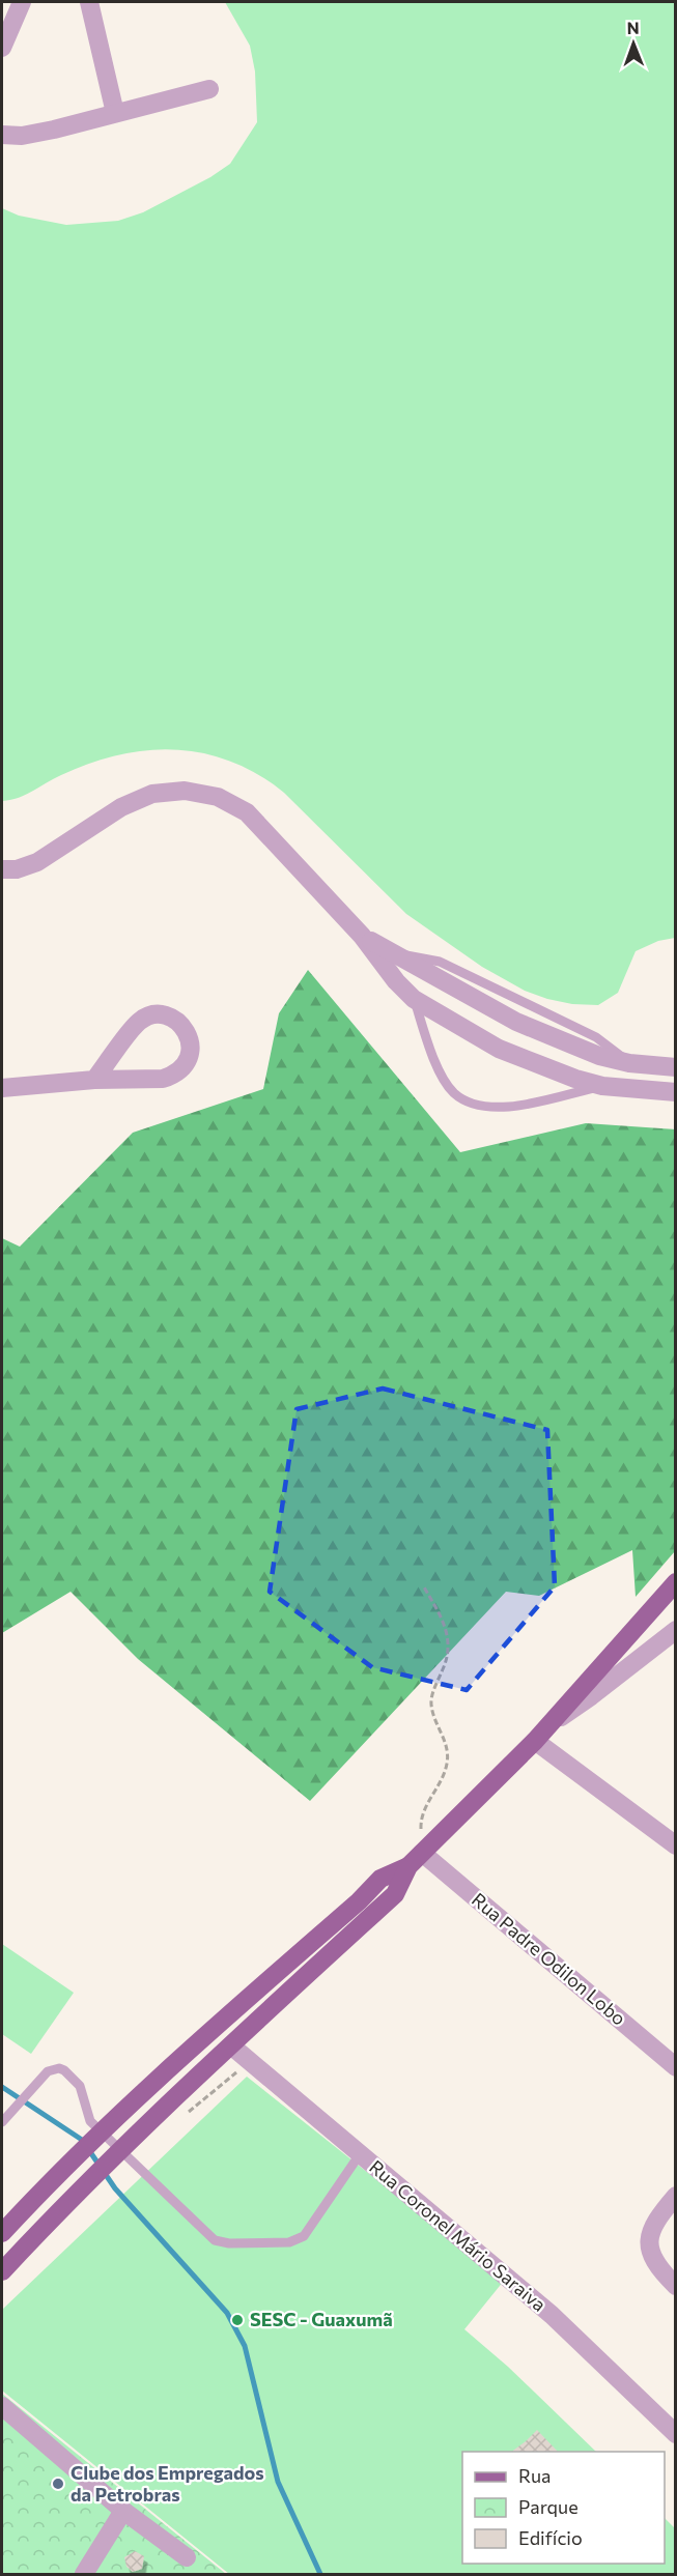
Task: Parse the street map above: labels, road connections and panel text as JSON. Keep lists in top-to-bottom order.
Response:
{
  "streets": {
    "street": ["Rua Padre Odilon Lobo", "Rua Coronel Mário Saraiva"]
  },
  "places": ["SESC - Guaxumã", "Clube dos Empregados da Petrobras"],
  "legend": ["Rua", "Parque", "Edifício"],
  "north": "top"
}
